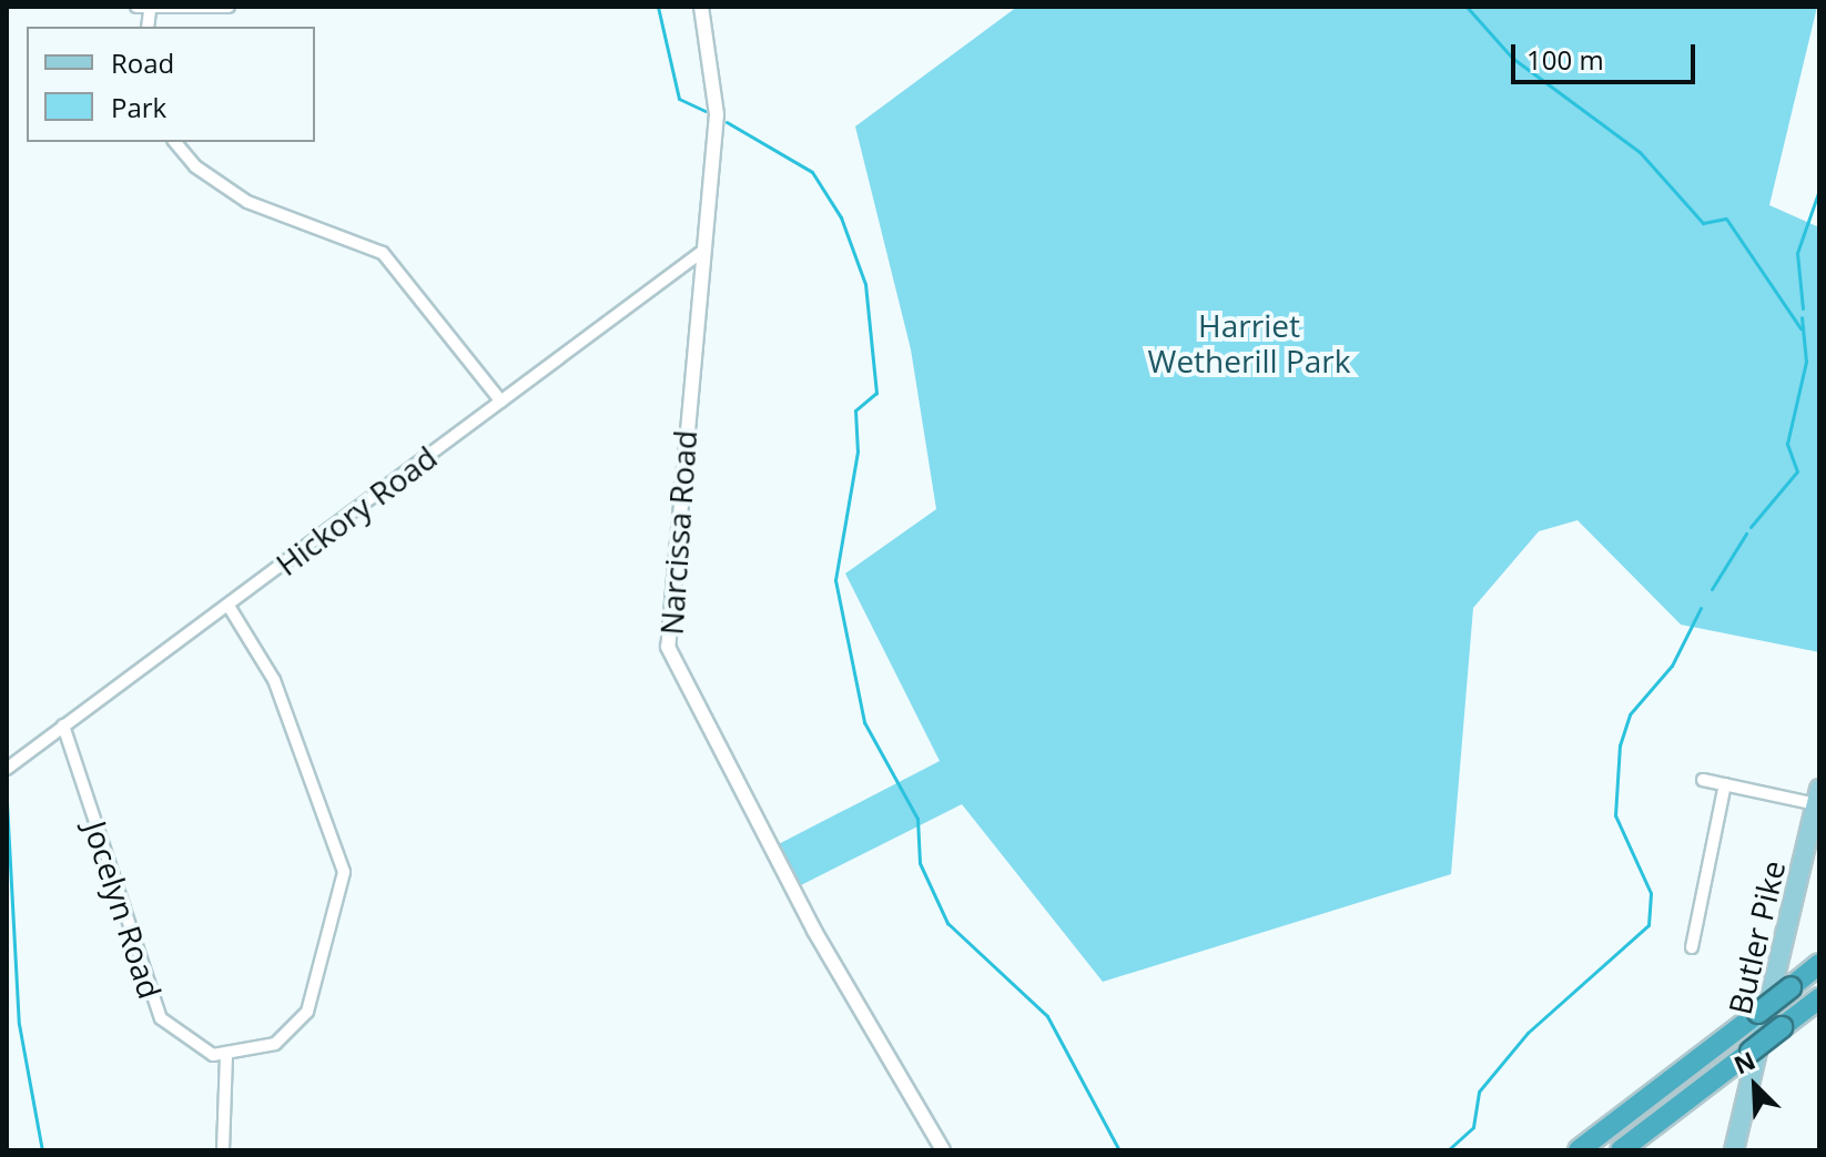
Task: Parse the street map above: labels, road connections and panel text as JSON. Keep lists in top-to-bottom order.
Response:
{
  "streets": {
    "main road": ["Butler Pike"],
    "street": ["Hickory Road", "Narcissa Road", "Jocelyn Road"]
  },
  "crossings": [
    ["Hickory Road", "Narcissa Road"],
    ["Hickory Road", "Jocelyn Road"]
  ],
  "parks": ["Harriet Wetherill Park"],
  "legend": ["Road", "Park"],
  "scale_bar": "100 m",
  "north": "top left"
}
